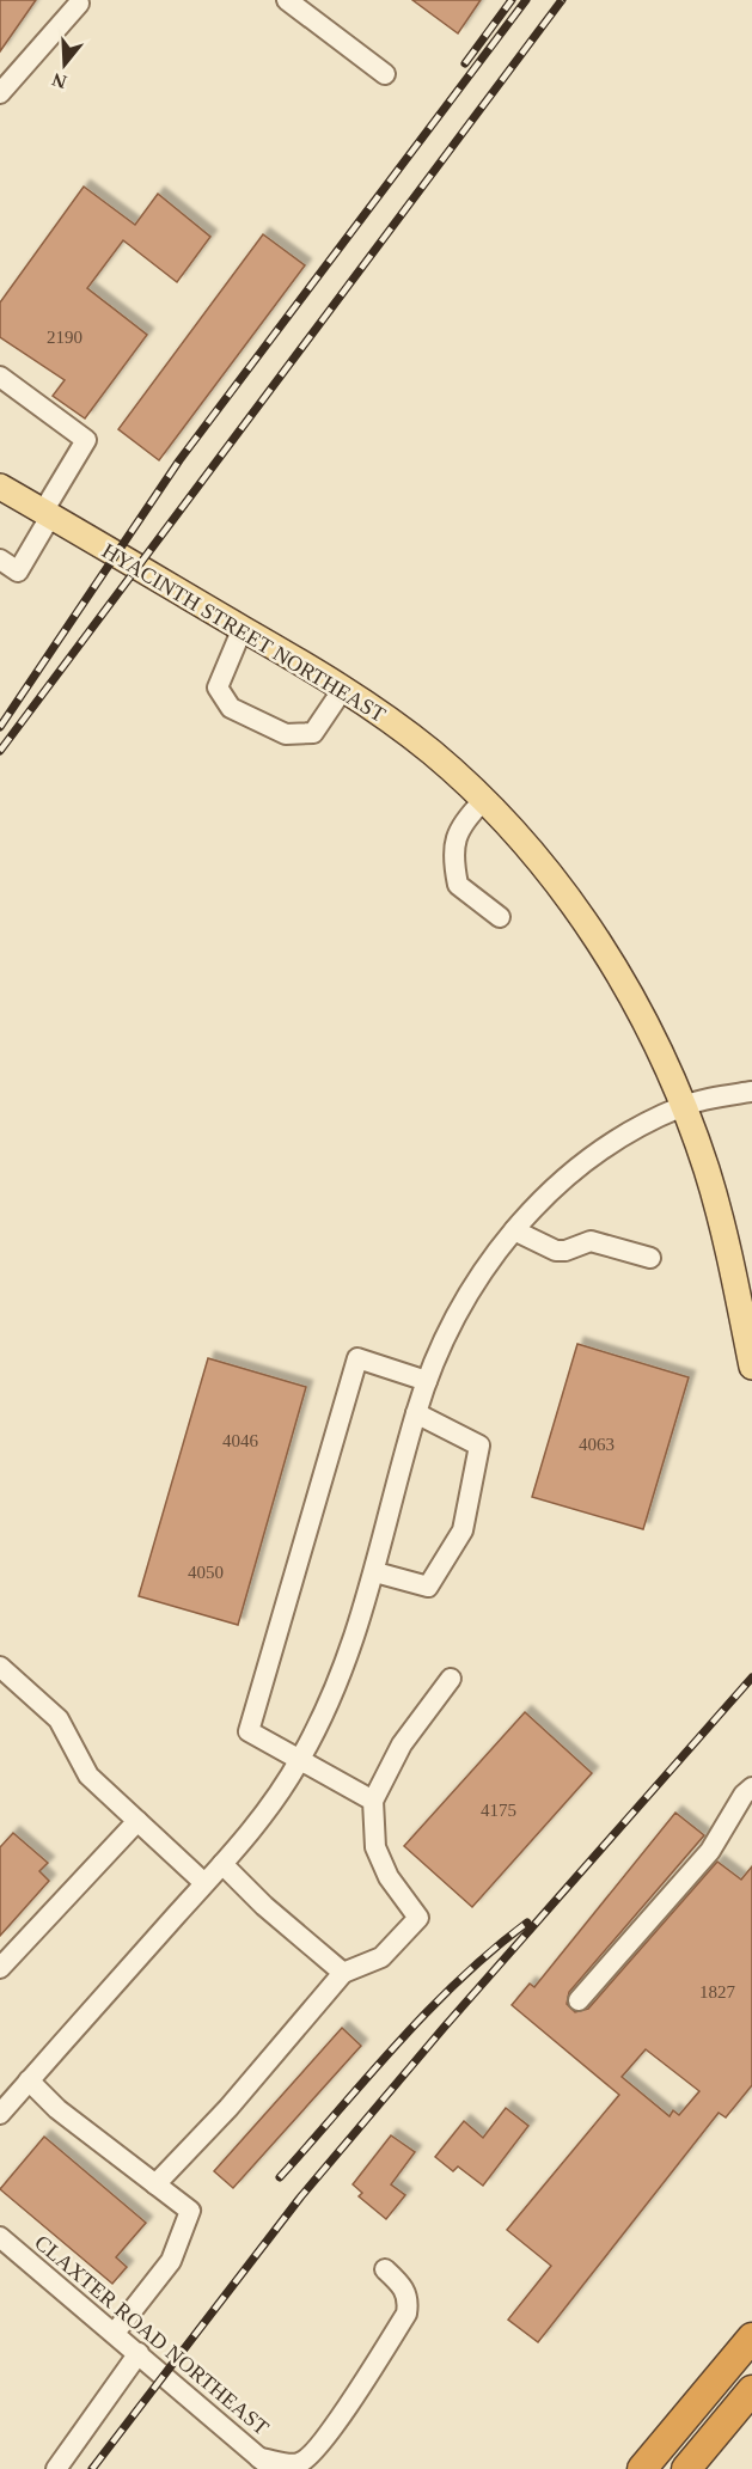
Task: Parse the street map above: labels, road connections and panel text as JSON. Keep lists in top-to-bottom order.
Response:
{
  "streets": {
    "main road": ["HYACINTH STREET NORTHEAST"],
    "street": ["CLAXTER ROAD NORTHEAST"]
  },
  "house_numbers": [
    "2190",
    "4046",
    "4063",
    "4050",
    "4175",
    "1827"
  ],
  "north": "bottom"
}
